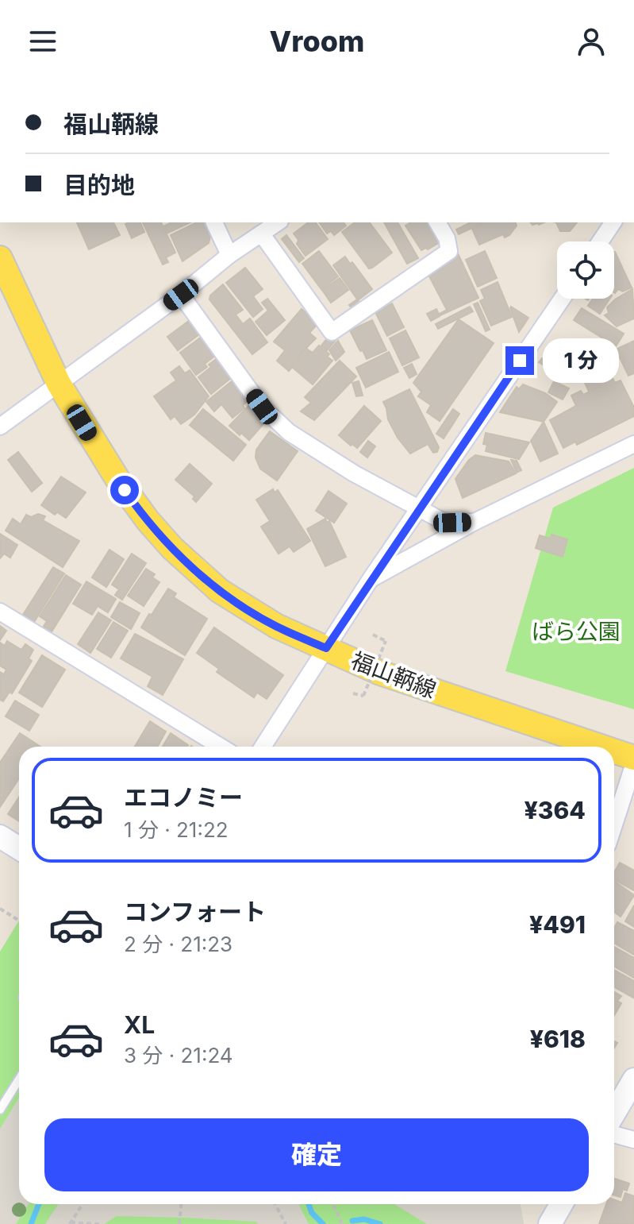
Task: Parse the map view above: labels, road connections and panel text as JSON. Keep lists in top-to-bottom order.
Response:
{
  "streets": {
    "main road": ["福山鞆線"]
  },
  "parks": ["ばら公園"],
  "page": {
    "header": "Vroom",
    "banner": ["福山鞆線", "目的地"],
    "bubble": "1 分",
    "list": [
      {
        "name": "エコノミー",
        "note": "1 分 · 21:22",
        "value": "¥364"
      },
      {
        "name": "コンフォート",
        "note": "2 分 · 21:23",
        "value": "¥491"
      },
      {
        "name": "XL",
        "note": "3 分 · 21:24",
        "value": "¥618"
      }
    ],
    "buttons": "確定"
  }
}
